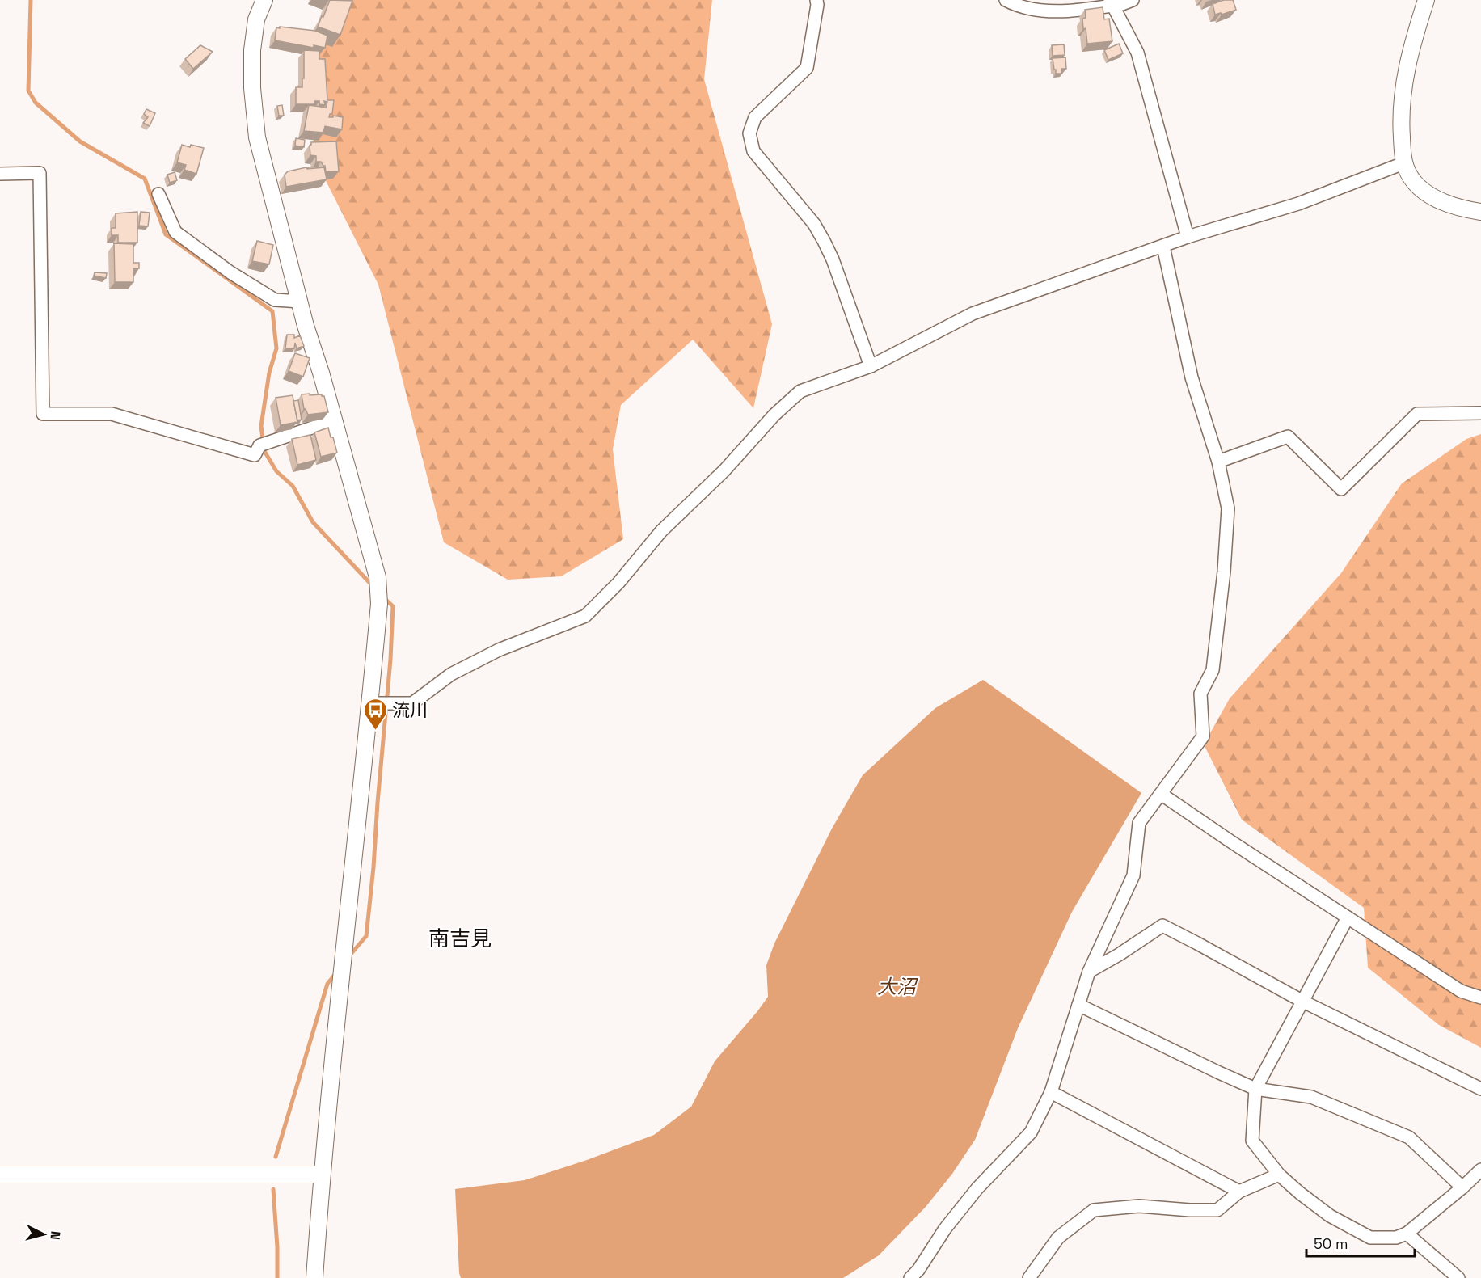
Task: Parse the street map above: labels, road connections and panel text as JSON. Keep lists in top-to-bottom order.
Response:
{
  "districts": ["南吉見"],
  "water": ["大沼"],
  "places": {
    "bus stop": ["流川"]
  },
  "scale_bar": "50 m",
  "north": "right"
}
